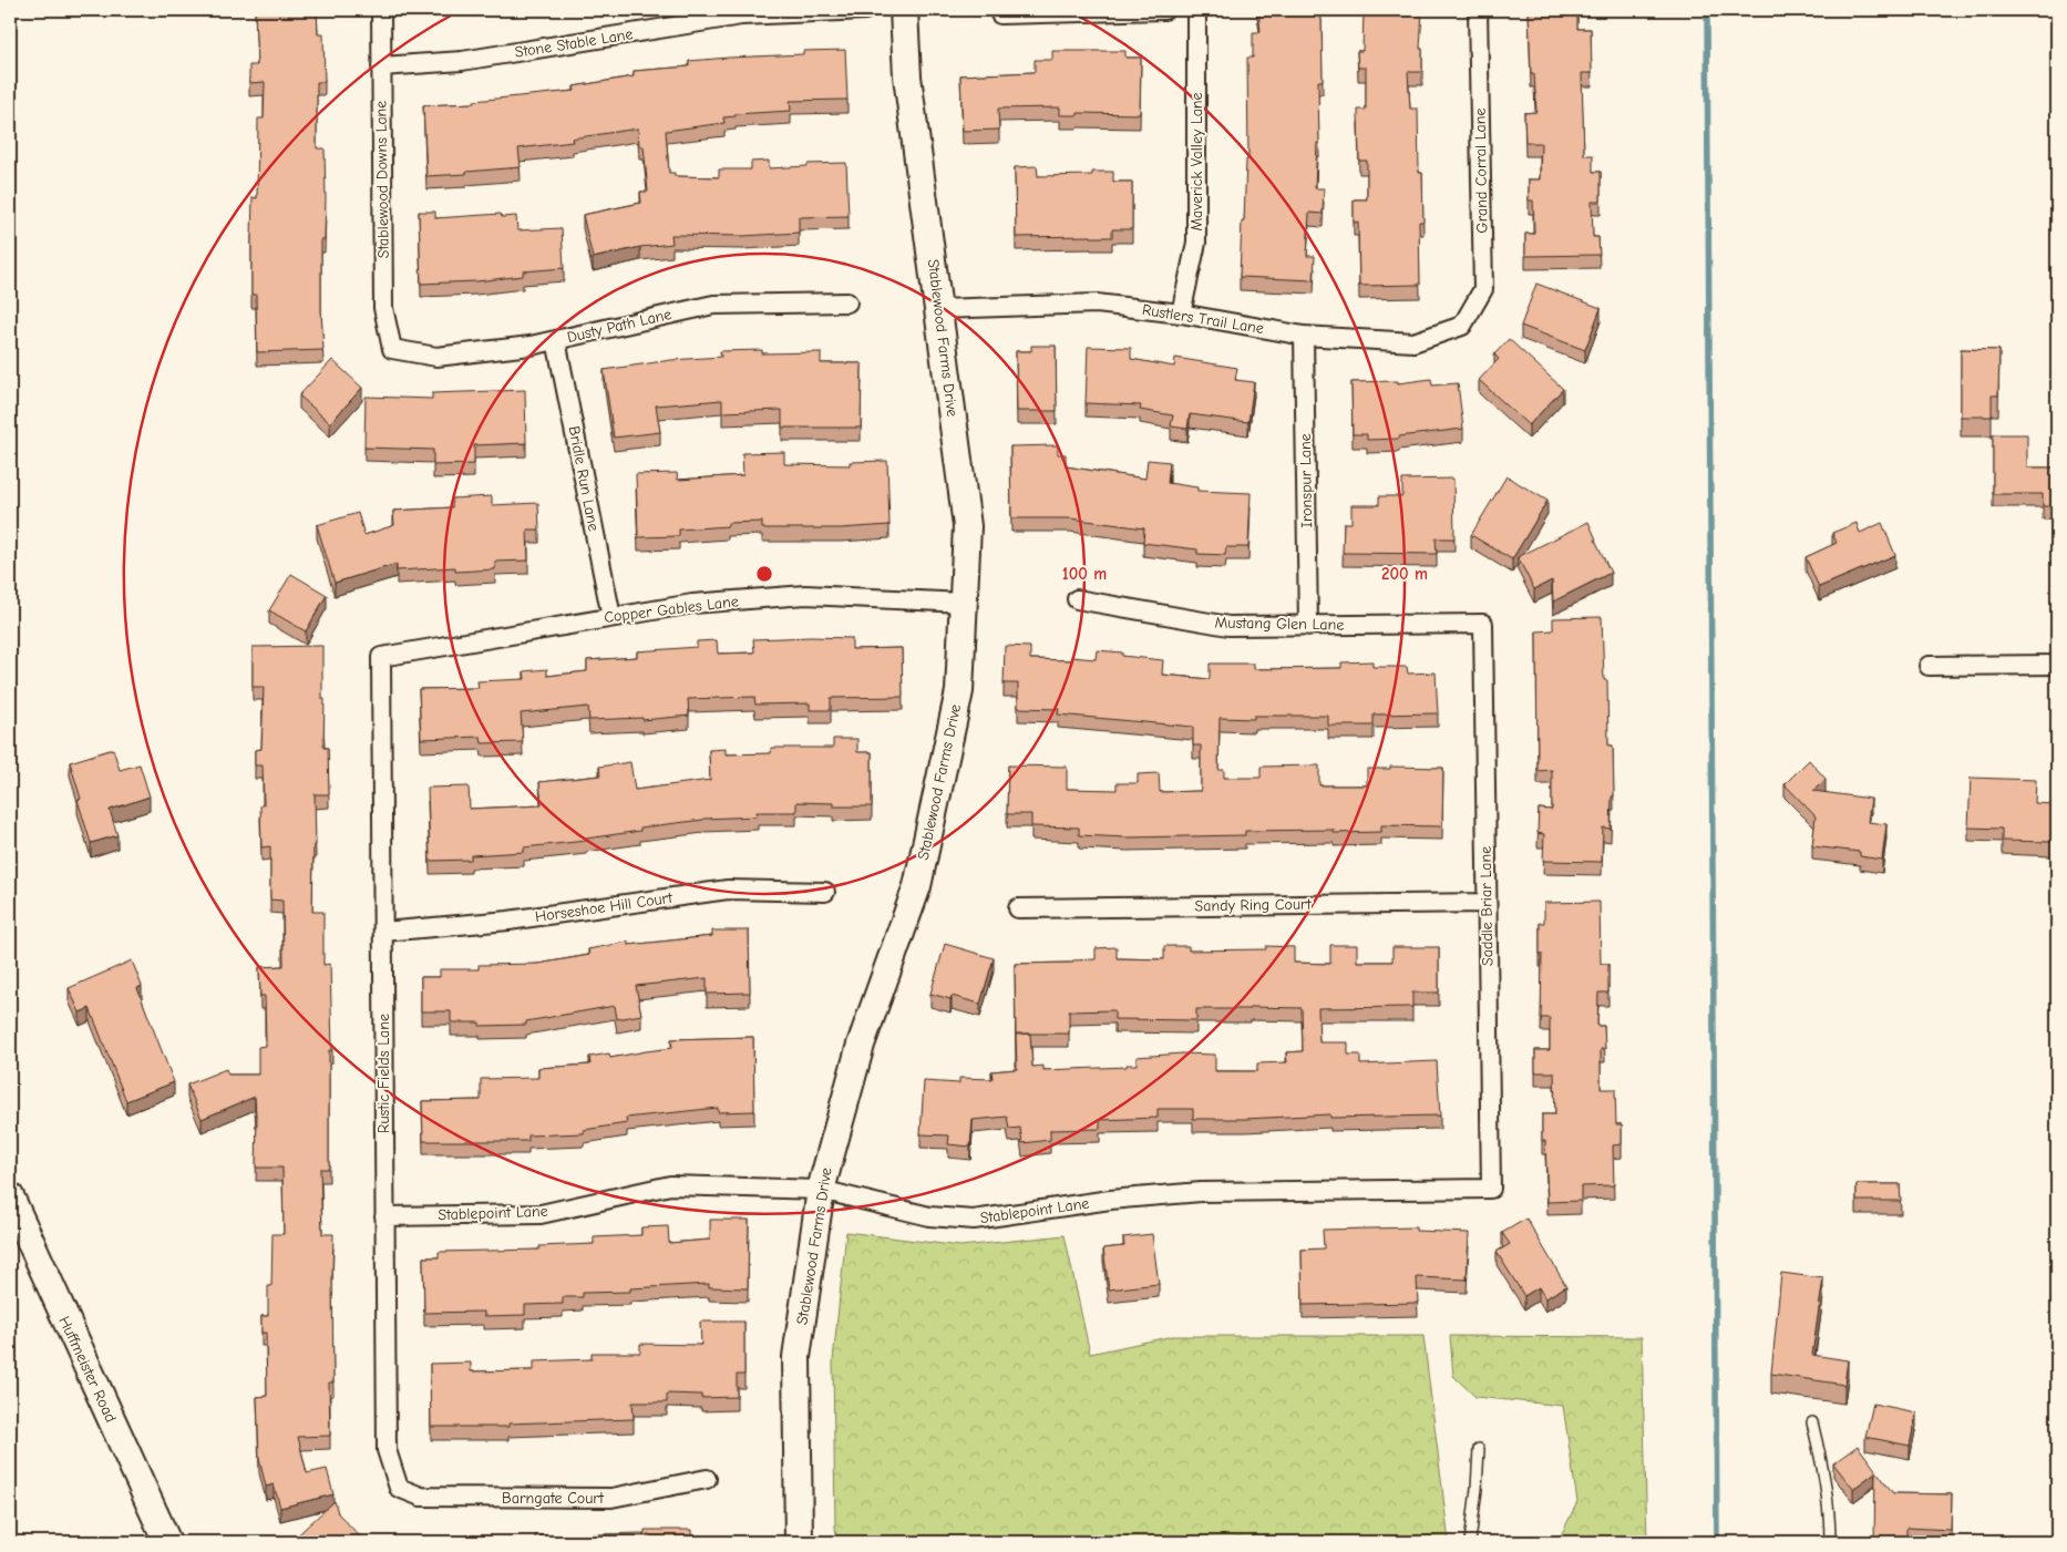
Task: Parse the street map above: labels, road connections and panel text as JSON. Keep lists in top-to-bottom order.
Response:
{
  "streets": {
    "street": [
      "Stone Stable Lane",
      "Maverick Valley Lane",
      "Grand Corral Lane",
      "Stablewood Downs Lane",
      "Rustlers Trail Lane",
      "Dusty Path Lane",
      "Stablewood Farms Drive",
      "Bridle Run Lane",
      "Ironspur Lane",
      "Copper Gables Lane",
      "Mustang Glen Lane",
      "Sandy Ring Court",
      "Saddle Briar Lane",
      "Horseshoe Hill Court",
      "Rustic Fields Lane",
      "Stablepoint Lane",
      "Huffmeister Road",
      "Barngate Court"
    ]
  },
  "crossings": [
    ["Stone Stable Lane", "Stablewood Downs Lane"],
    ["Maverick Valley Lane", "Rustlers Trail Lane"],
    ["Grand Corral Lane", "Rustlers Trail Lane"],
    ["Stablewood Downs Lane", "Dusty Path Lane"],
    ["Rustlers Trail Lane", "Stablewood Farms Drive"],
    ["Rustlers Trail Lane", "Ironspur Lane"],
    ["Dusty Path Lane", "Bridle Run Lane"],
    ["Stablewood Farms Drive", "Copper Gables Lane"],
    ["Stablewood Farms Drive", "Stablepoint Lane"],
    ["Bridle Run Lane", "Copper Gables Lane"],
    ["Ironspur Lane", "Mustang Glen Lane"],
    ["Copper Gables Lane", "Rustic Fields Lane"],
    ["Mustang Glen Lane", "Saddle Briar Lane"],
    ["Sandy Ring Court", "Saddle Briar Lane"],
    ["Saddle Briar Lane", "Stablepoint Lane"],
    ["Horseshoe Hill Court", "Rustic Fields Lane"],
    ["Rustic Fields Lane", "Stablepoint Lane"],
    ["Rustic Fields Lane", "Barngate Court"]
  ],
  "rings": ["100 m", "200 m"]
}
